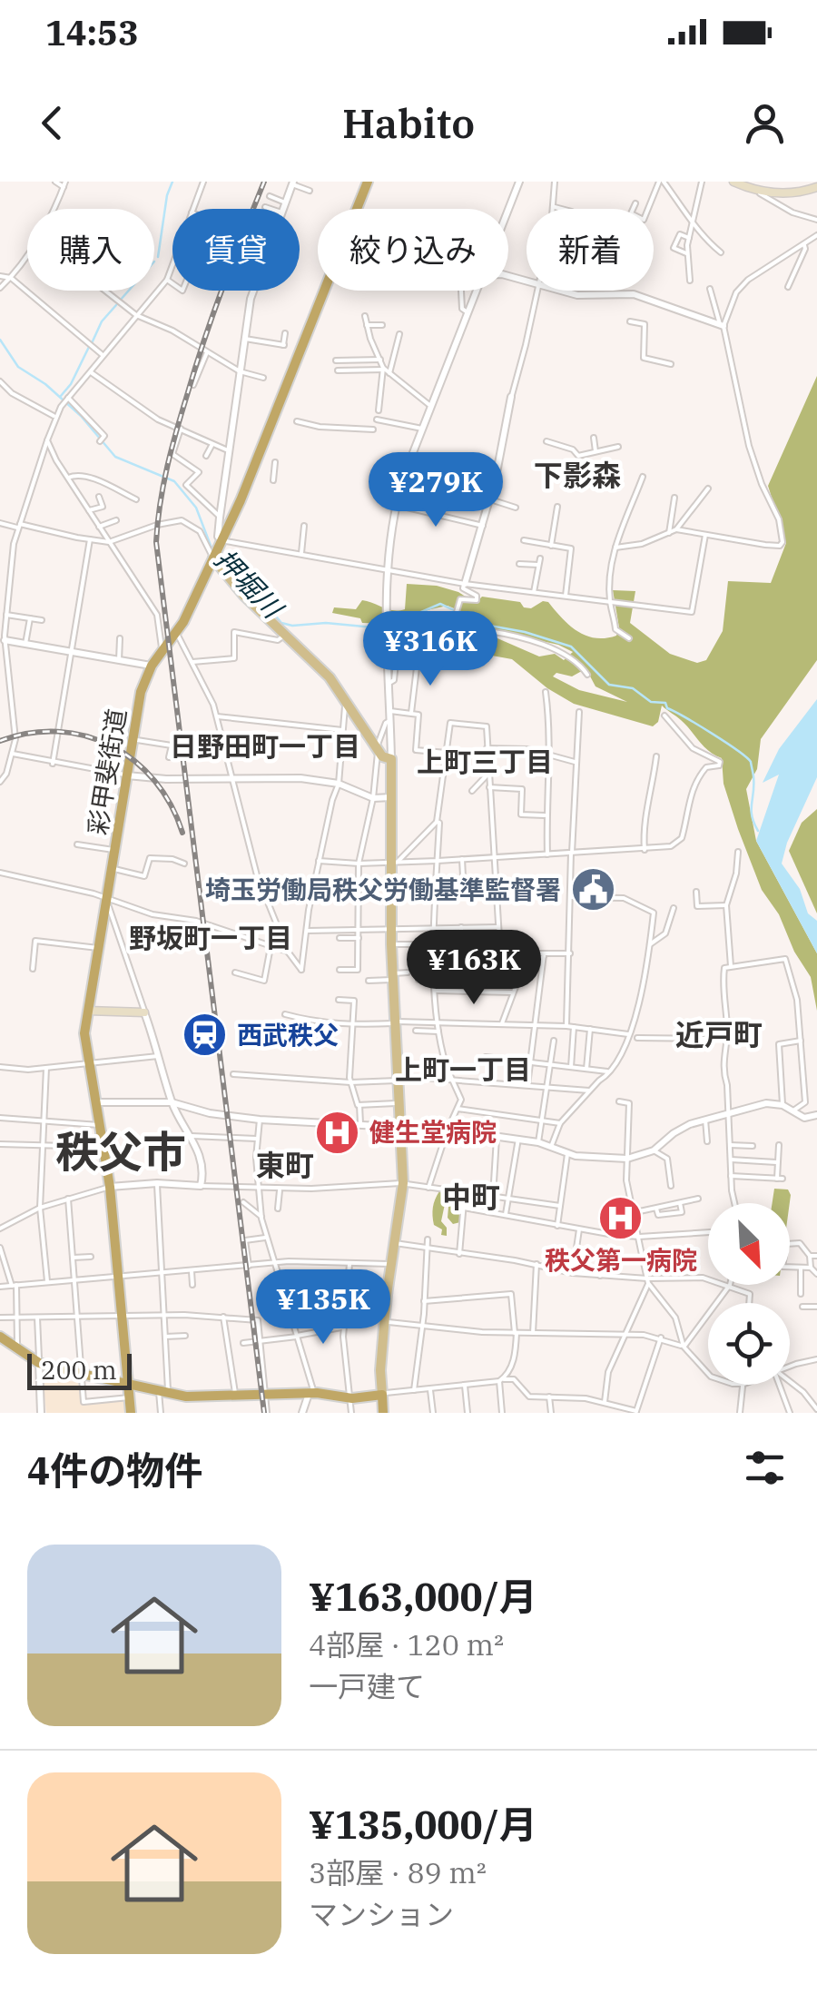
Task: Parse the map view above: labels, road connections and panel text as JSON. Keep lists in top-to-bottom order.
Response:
{
  "streets": {
    "highway": ["彩甲斐街道"]
  },
  "districts": [
    "下影森",
    "日野田町一丁目",
    "上町三丁目",
    "野坂町一丁目",
    "近戸町",
    "上町一丁目",
    "秩父市",
    "東町",
    "中町"
  ],
  "water": ["押堀川"],
  "places": {
    "public building": ["埼玉労働局秩父労働基準監督署"],
    "station": ["西武秩父"],
    "hospital": ["健生堂病院", "秩父第一病院"]
  },
  "scale_bar": "200 m",
  "north": "bottom right",
  "page": {
    "status": "14:53",
    "header": "Habito",
    "chip": [
      "購入",
      "賃貸",
      "絞り込み",
      "新着"
    ],
    "price": [
      "¥279K",
      "¥316K",
      "¥163K",
      "¥135K"
    ],
    "scale": "200 m",
    "heading": "4件の物件",
    "list": [
      {
        "name": "¥163,000/月",
        "note": "4部屋 · 120 m² · 一戸建て"
      },
      {
        "name": "¥135,000/月",
        "note": "3部屋 · 89 m² · マンション"
      }
    ]
  }
}
